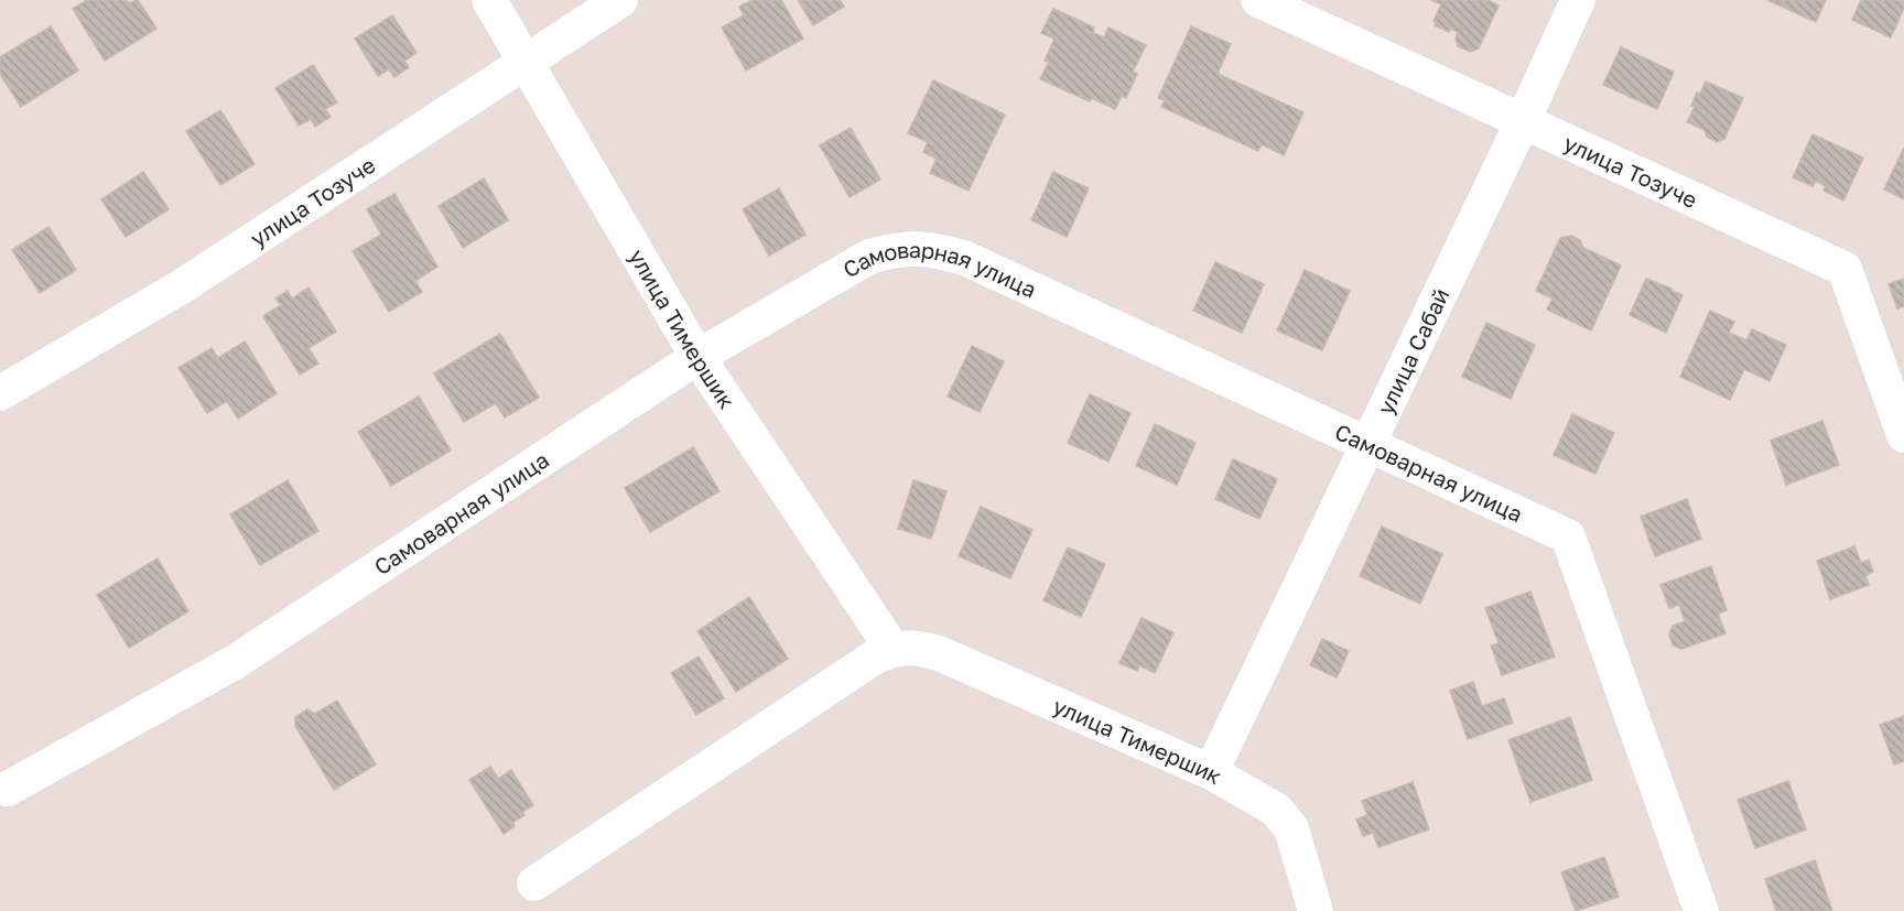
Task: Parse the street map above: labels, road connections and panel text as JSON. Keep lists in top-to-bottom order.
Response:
{
  "streets": {
    "street": [
      "улица Тозуче",
      "Самоварная улица",
      "улица Тимершик",
      "улица Сабай"
    ]
  },
  "crossings": [
    ["улица Тозуче", "улица Тимершик"],
    ["улица Тозуче", "улица Сабай"],
    ["Самоварная улица", "улица Тимершик"],
    ["Самоварная улица", "улица Сабай"],
    ["улица Тимершик", "улица Сабай"]
  ]
}
